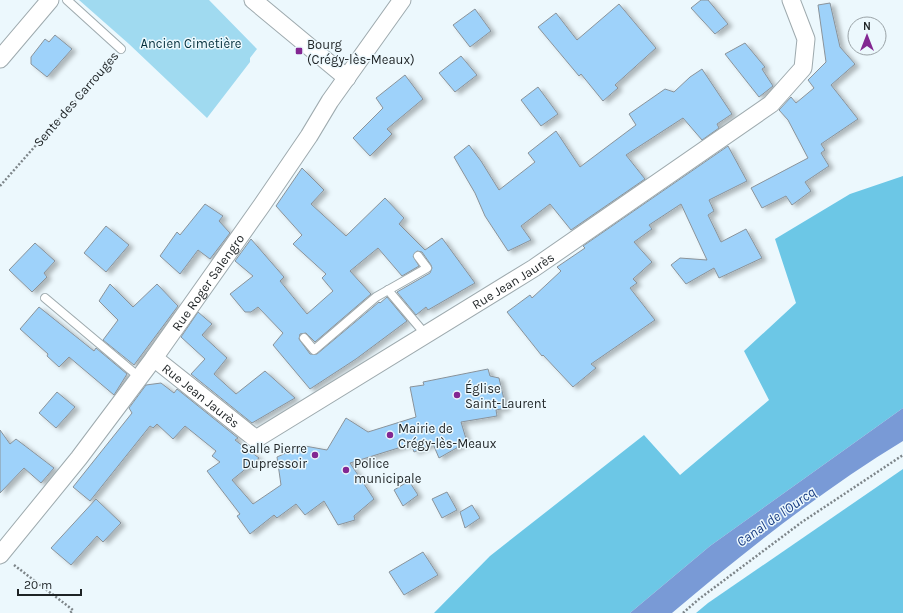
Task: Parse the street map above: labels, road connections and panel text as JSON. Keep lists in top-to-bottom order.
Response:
{
  "streets": {
    "street": ["Rue Jean Jaurès", "Rue Roger Salengro"],
    "lane": ["Sente des Carrouges"]
  },
  "crossings": [
    ["Rue Jean Jaurès", "Rue Roger Salengro"]
  ],
  "water": ["Canal de l'Ourcq"],
  "parks": ["Ancien Cimetière"],
  "places": {
    "transit": ["Bourg (Crégy-lès-Meaux)"],
    "other": [
      "Église Saint-Laurent",
      "Mairie de Crégy-lès-Meaux",
      "Salle Pierre Dupressoir",
      "Police municipale"
    ]
  },
  "scale_bar": "20 m",
  "north": "top"
}
